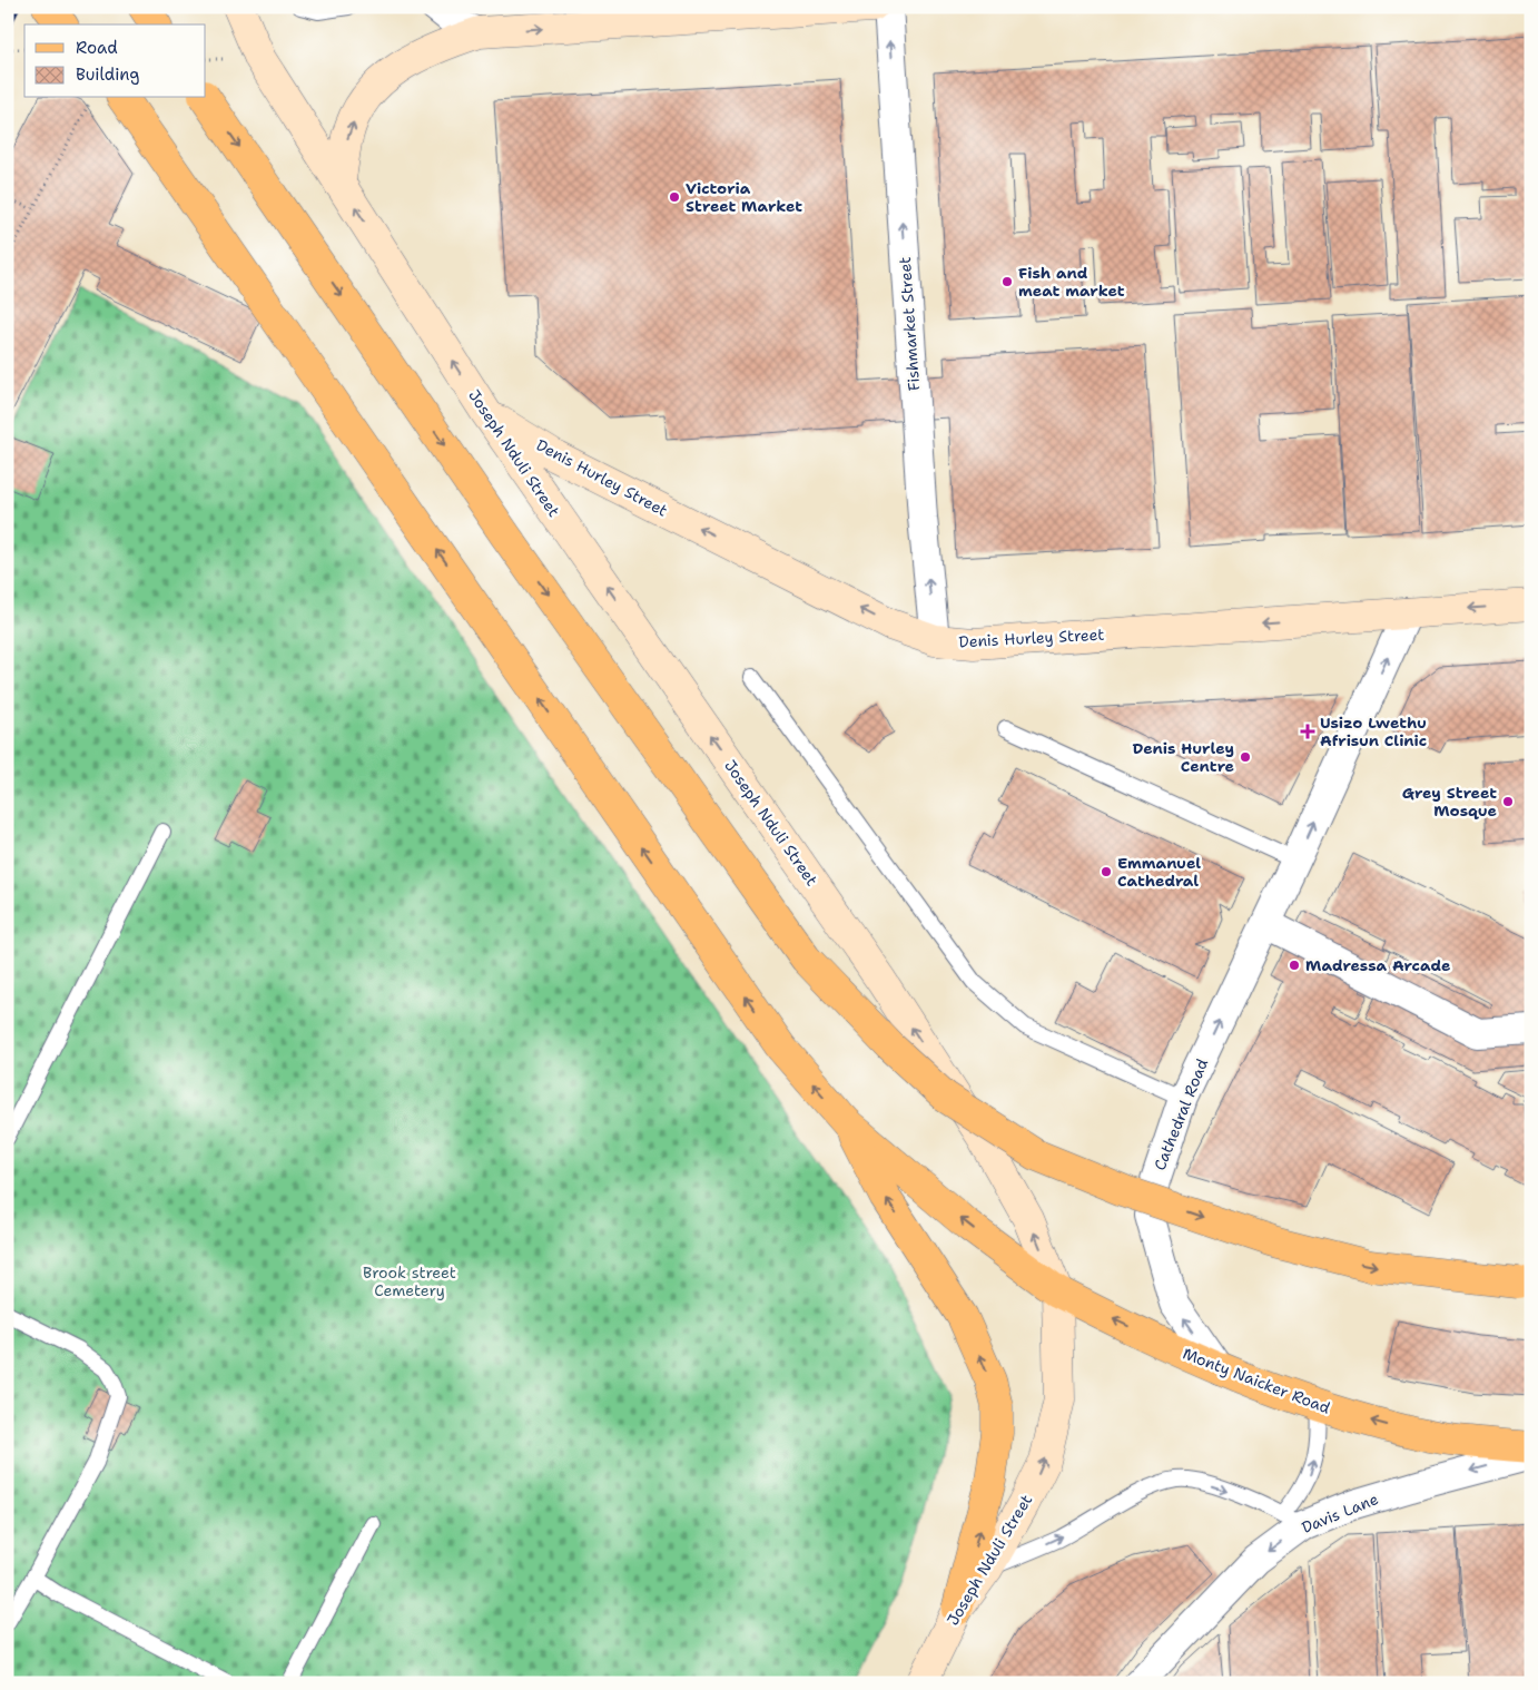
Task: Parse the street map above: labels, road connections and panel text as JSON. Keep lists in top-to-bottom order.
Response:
{
  "streets": {
    "main road": ["Monty Naicker Road"],
    "street": [
      "Fishmarket Street",
      "Joseph Nduli Street",
      "Denis Hurley Street",
      "Cathedral Road",
      "Davis Lane"
    ]
  },
  "crossings": [
    ["Fishmarket Street", "Denis Hurley Street"],
    ["Joseph Nduli Street", "Denis Hurley Street"],
    ["Joseph Nduli Street", "Monty Naicker Road"],
    ["Denis Hurley Street", "Cathedral Road"],
    ["Cathedral Road", "Monty Naicker Road"]
  ],
  "one_way": [
    "Fishmarket Street",
    "Joseph Nduli Street",
    "Denis Hurley Street",
    "Cathedral Road",
    "Davis Lane"
  ],
  "parks": ["Brook street Cemetery"],
  "places": {
    "other": [
      "Victoria Street Market",
      "Fish and meat market",
      "Denis Hurley Centre",
      "Grey Street Mosque",
      "Emmanuel Cathedral",
      "Madressa Arcade"
    ],
    "health": ["Usizo Lwethu Afrisun Clinic"]
  },
  "legend": ["Road", "Building"]
}
